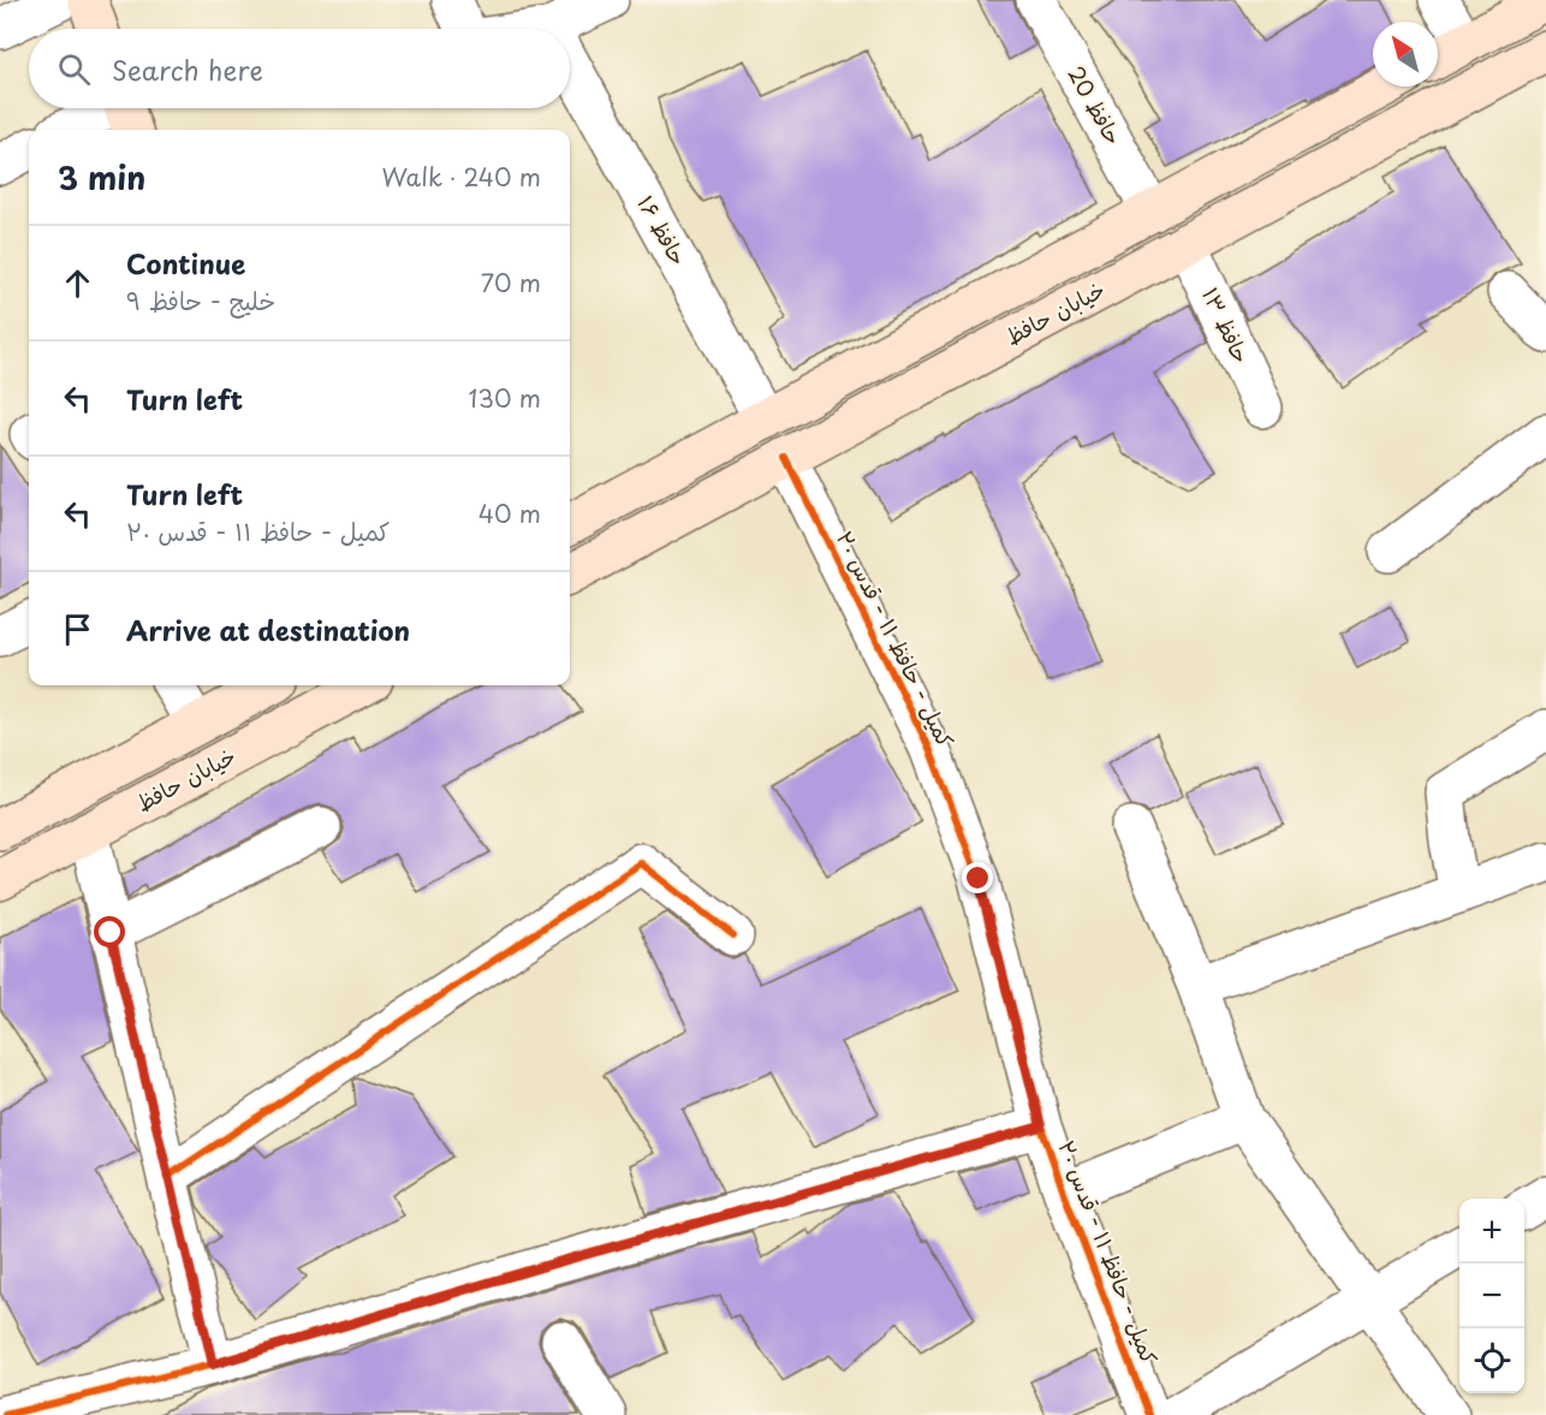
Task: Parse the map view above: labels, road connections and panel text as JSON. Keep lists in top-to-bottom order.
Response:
{
  "streets": {
    "main road": ["خیابان حافظ"],
    "street": [
      "حافظ 20",
      "حافظ ۱۶",
      "حافظ ۱۳",
      "کمیل - حافظ ۱۱ - قدس ۲۰"
    ]
  },
  "crossings": [
    ["حافظ 20", "خیابان حافظ"],
    ["حافظ ۱۶", "خیابان حافظ"],
    ["خیابان حافظ", "حافظ ۱۳"],
    ["خیابان حافظ", "کمیل - حافظ ۱۱ - قدس ۲۰"]
  ],
  "north": "top left",
  "page": {
    "search": "Search here",
    "heading": ["3 min", "Walk · 240 m"],
    "list": [
      ["Continue", "خلیج - حافظ ۹", "70 m"],
      ["Turn left", "130 m"],
      ["Turn left", "کمیل - حافظ ۱۱ - قدس ۲۰", "40 m"],
      "Arrive at destination"
    ],
    "map_buttons": ["+", "−"]
  }
}
